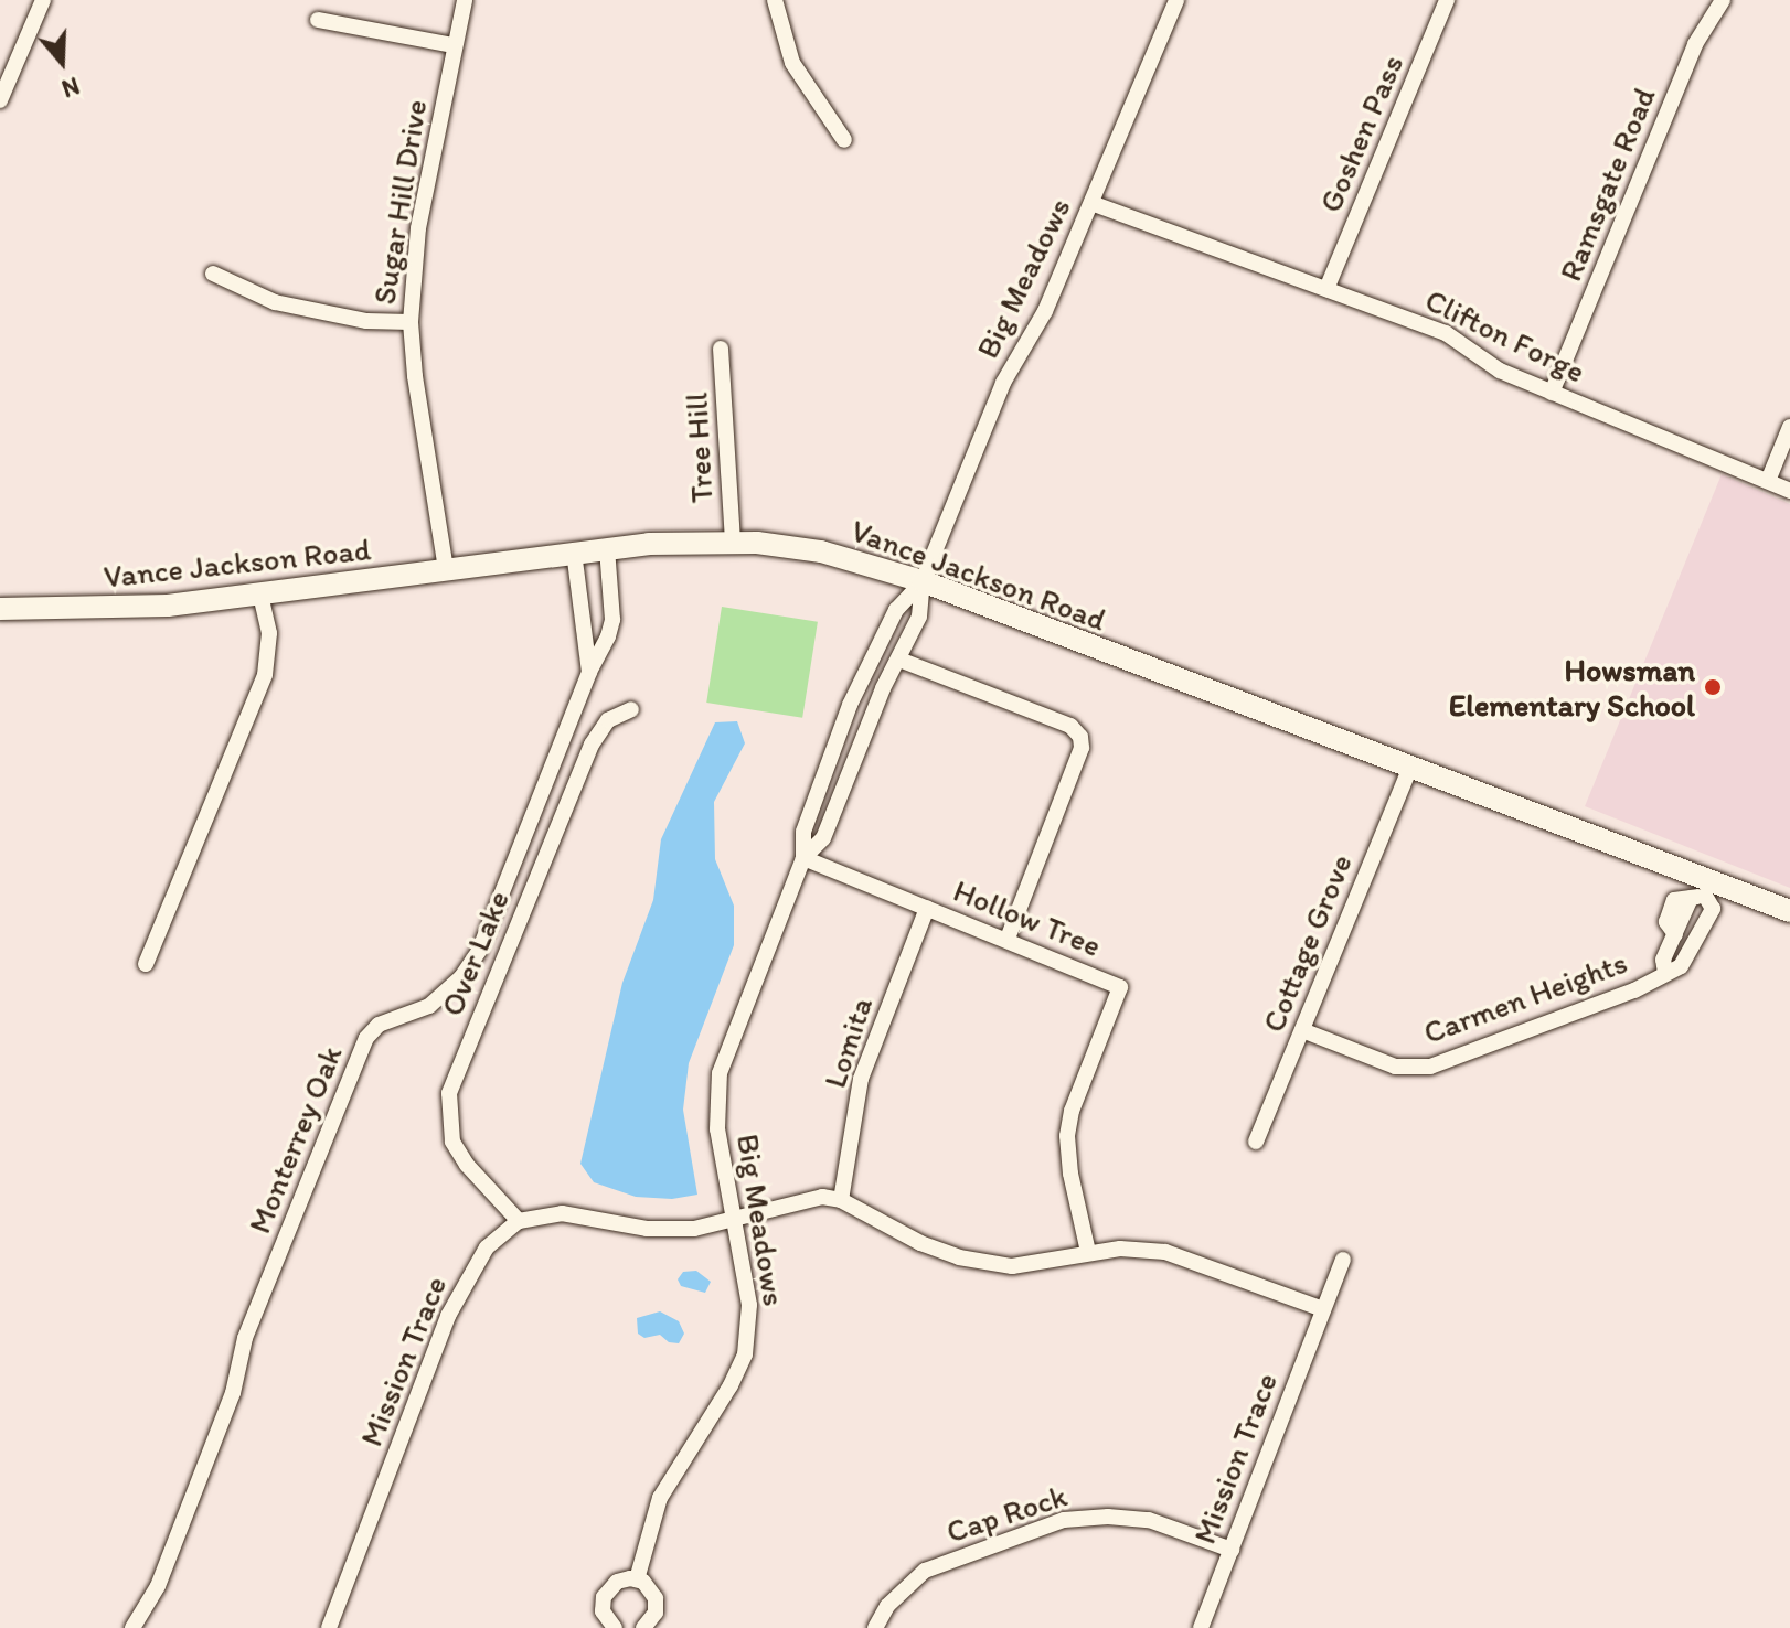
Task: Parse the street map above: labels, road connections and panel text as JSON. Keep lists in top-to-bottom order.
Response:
{
  "streets": {
    "main road": ["Vance Jackson Road"],
    "street": [
      "Goshen Pass",
      "Ramsgate Road",
      "Sugar Hill Drive",
      "Big Meadows",
      "Clifton Forge",
      "Tree Hill",
      "Hollow Tree",
      "Cottage Grove",
      "Over Lake",
      "Carmen Heights",
      "Lomita",
      "Monterrey Oak",
      "Mission Trace",
      "Cap Rock"
    ]
  },
  "crossings": [
    ["Goshen Pass", "Clifton Forge"],
    ["Ramsgate Road", "Clifton Forge"],
    ["Sugar Hill Drive", "Vance Jackson Road"],
    ["Big Meadows", "Clifton Forge"],
    ["Big Meadows", "Vance Jackson Road"],
    ["Big Meadows", "Hollow Tree"],
    ["Tree Hill", "Vance Jackson Road"],
    ["Vance Jackson Road", "Cottage Grove"],
    ["Vance Jackson Road", "Carmen Heights"],
    ["Vance Jackson Road", "Monterrey Oak"],
    ["Hollow Tree", "Lomita"],
    ["Cottage Grove", "Carmen Heights"],
    ["Over Lake", "Mission Trace"],
    ["Mission Trace", "Cap Rock"]
  ],
  "places": ["Howsman Elementary School"],
  "north": "bottom"
}
